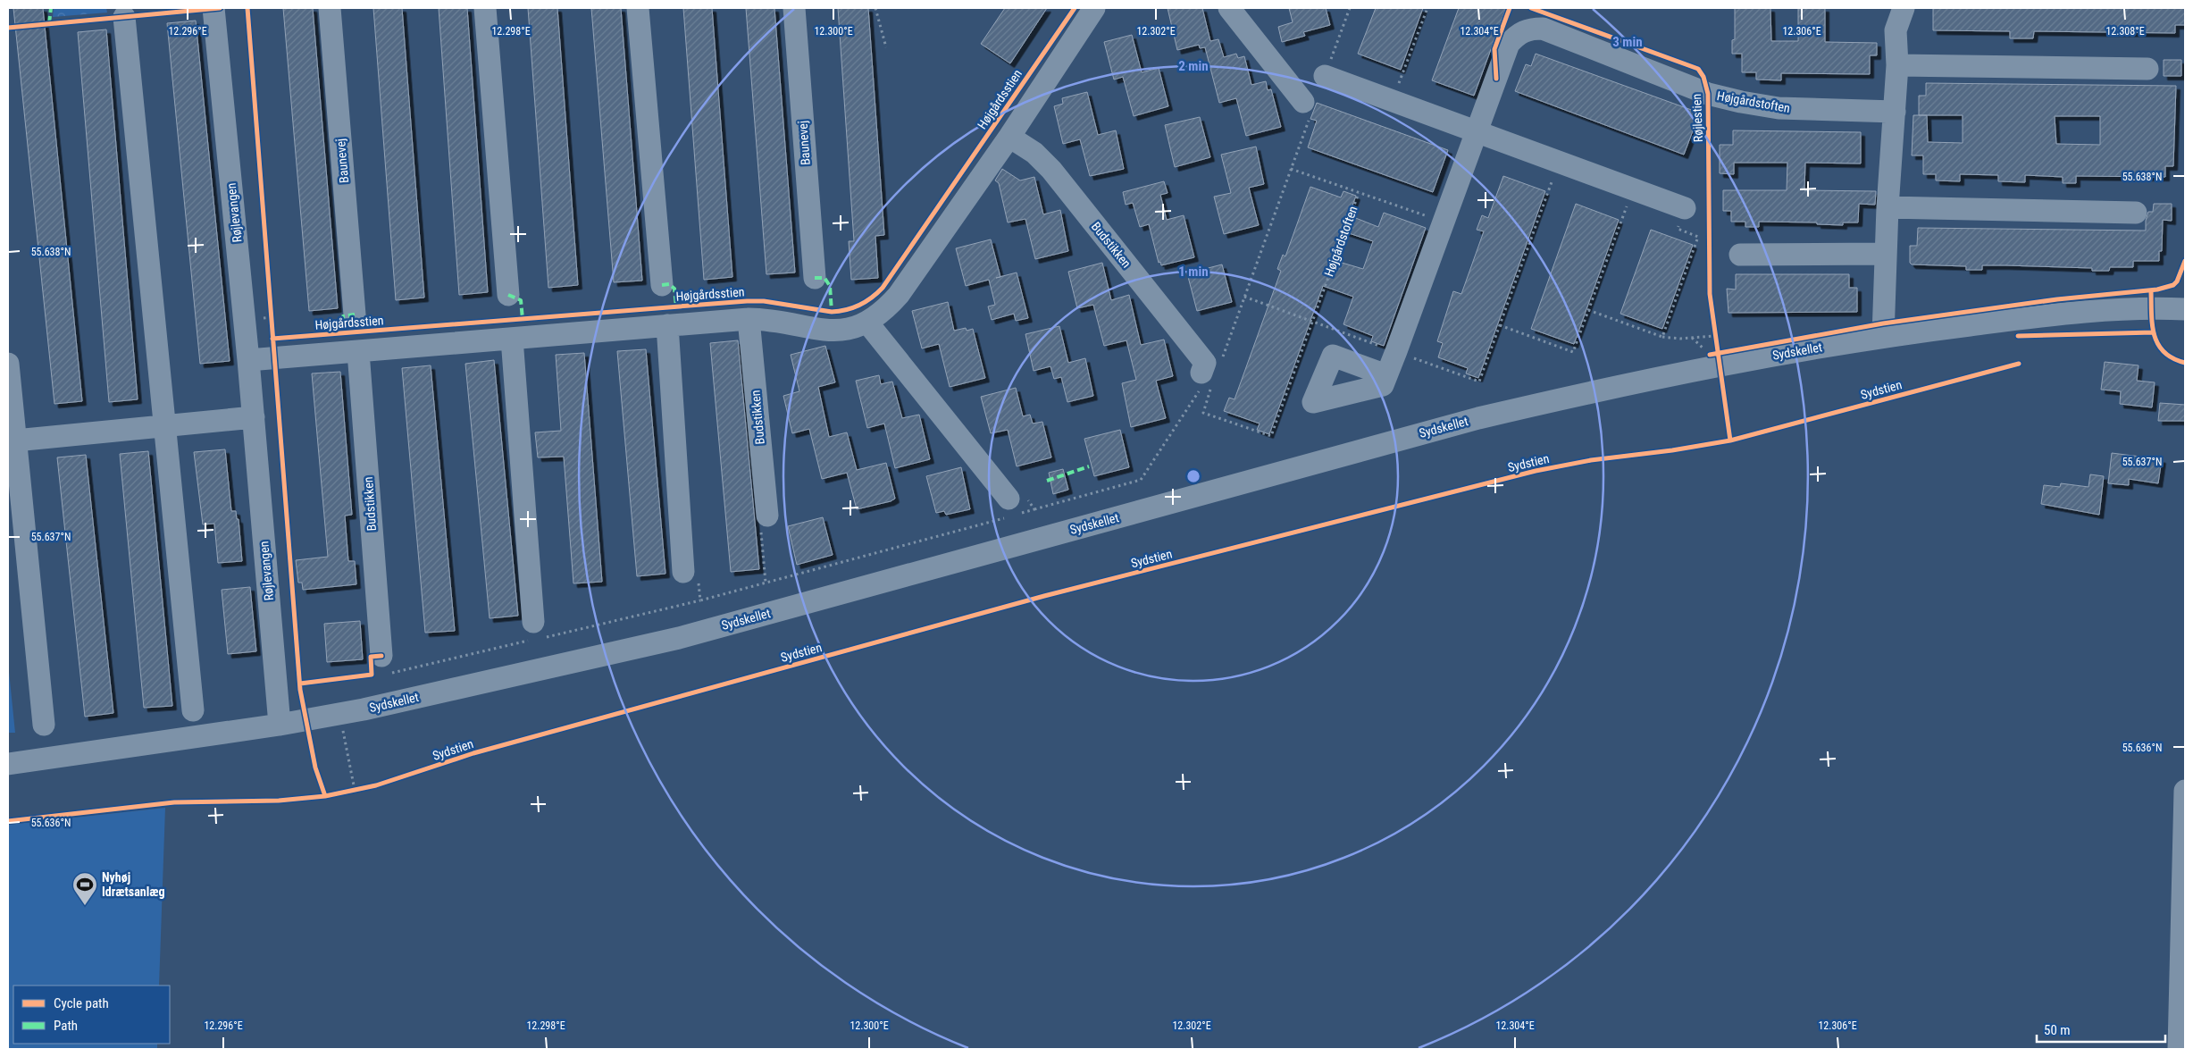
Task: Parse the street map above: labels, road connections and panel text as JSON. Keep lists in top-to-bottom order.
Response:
{
  "streets": {
    "street": [
      "Højgårdstoften",
      "Baunevej",
      "Røjlevangen",
      "Budstikken",
      "Sydskellet"
    ],
    "cycle path": ["Højgårdsstien", "Røjlestien", "Sydstien"]
  },
  "crossings": [
    ["Højgårdstoften", "Budstikken"],
    ["Røjlevangen", "Sydskellet"]
  ],
  "places": {
    "sports": ["Nyhøj Idrætsanlæg"]
  },
  "legend": ["Cycle path", "Path"],
  "scale_bar": "50 m",
  "coordinates": [
    "12.296°E",
    "12.298°E",
    "12.300°E",
    "12.302°E",
    "12.304°E",
    "12.306°E",
    "12.308°E",
    "55.638°N",
    "55.637°N",
    "55.636°N"
  ],
  "rings": ["3 min", "2 min", "1 min"]
}
